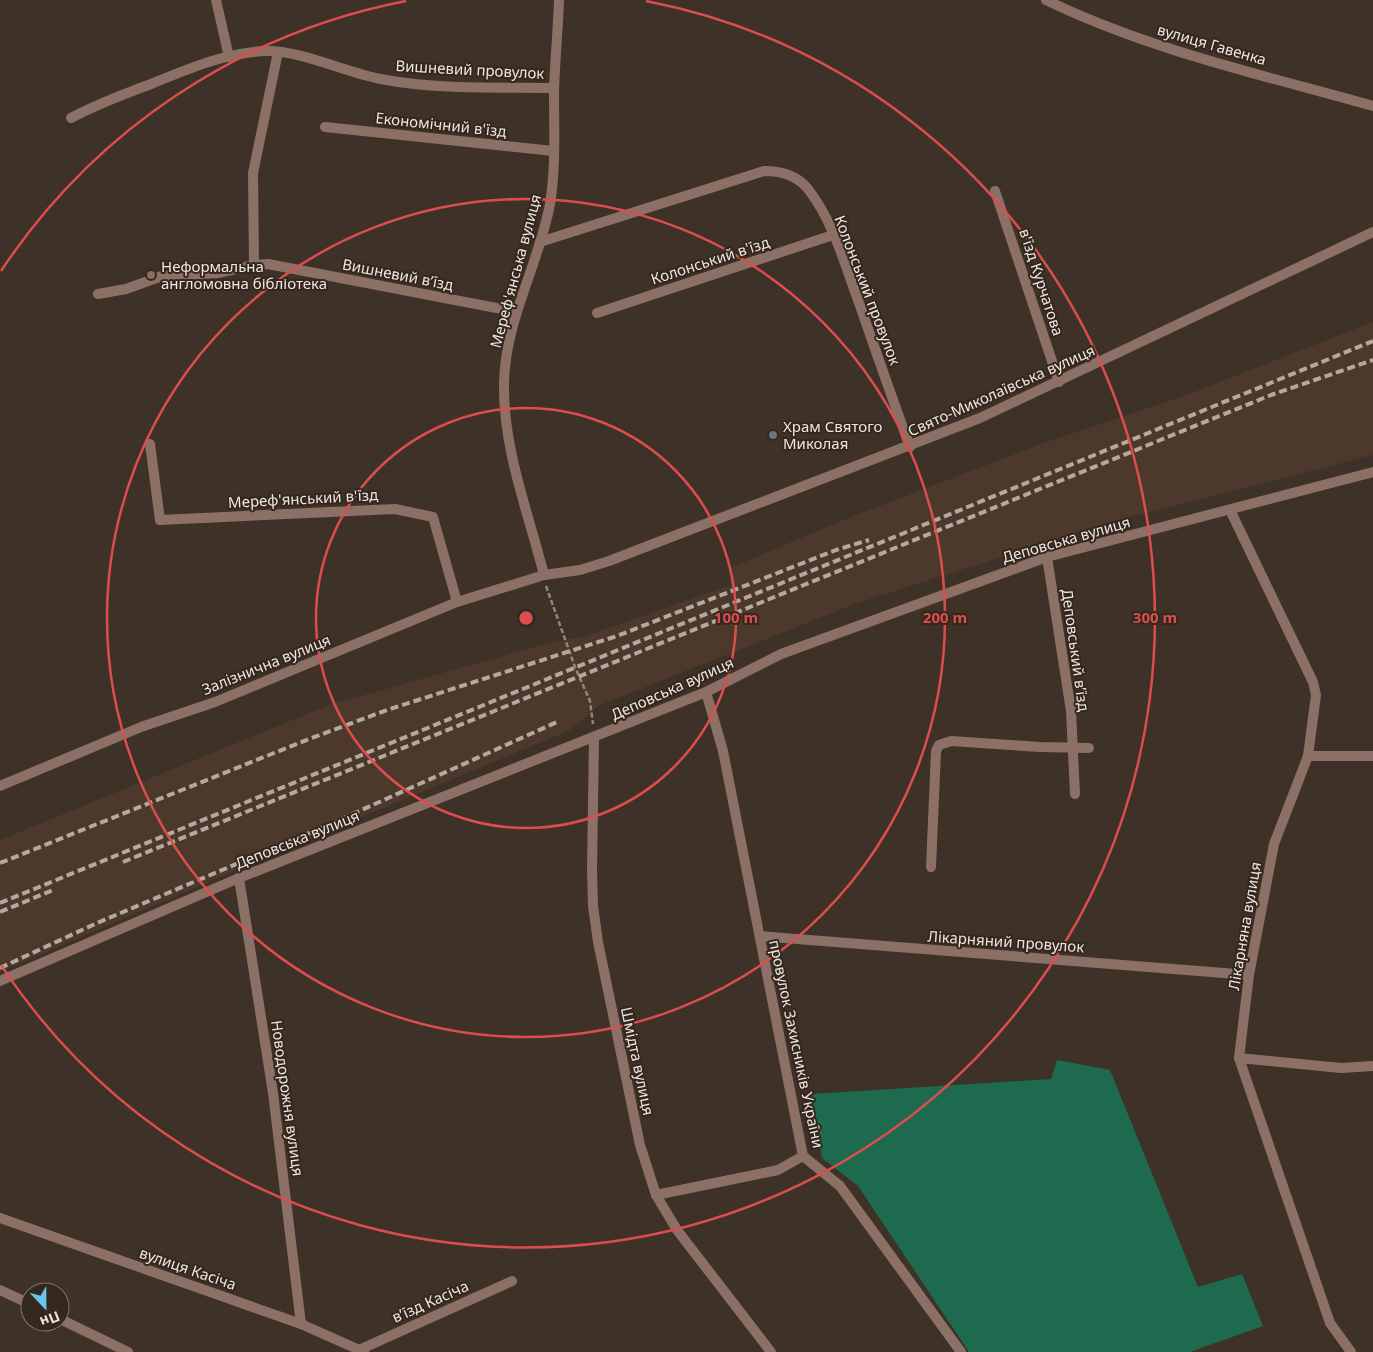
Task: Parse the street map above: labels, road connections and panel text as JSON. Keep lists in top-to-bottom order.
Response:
{
  "streets": {
    "street": [
      "вулиця Гавенка",
      "Вишневий провулок",
      "Економічний в'їзд",
      "Колонський в'їзд",
      "Мереф'янська вулиця",
      "Вишневий в’їзд",
      "в'їзд Курчатова",
      "Колонський провулок",
      "Свято-Миколаївська вулиця",
      "Мереф'янський в'їзд",
      "Деповська вулиця",
      "Деповський в’їзд",
      "Залізнична вулиця",
      "Лікарняна вулиця",
      "Лікарняний провулок",
      "провулок Захисників України",
      "Шмідта вулиця",
      "Новодорожня вулиця",
      "вулиця Касіча",
      "в’їзд Касіча"
    ]
  },
  "crossings": [
    ["Вишневий провулок", "Мереф'янська вулиця"],
    ["Економічний в'їзд", "Мереф'янська вулиця"],
    ["Колонський в'їзд", "Колонський провулок"],
    ["Мереф'янська вулиця", "Вишневий в’їзд"],
    ["Мереф'янська вулиця", "Колонський провулок"],
    ["Мереф'янська вулиця", "Свято-Миколаївська вулиця"],
    ["Мереф'янська вулиця", "Залізнична вулиця"],
    ["в'їзд Курчатова", "Свято-Миколаївська вулиця"],
    ["Колонський провулок", "Свято-Миколаївська вулиця"],
    ["Свято-Миколаївська вулиця", "Залізнична вулиця"],
    ["Мереф'янський в'їзд", "Залізнична вулиця"],
    ["Деповська вулиця", "Деповський в’їзд"],
    ["Деповська вулиця", "Лікарняна вулиця"],
    ["Деповська вулиця", "провулок Захисників України"],
    ["Деповська вулиця", "Шмідта вулиця"],
    ["Деповська вулиця", "Новодорожня вулиця"],
    ["Лікарняна вулиця", "Лікарняний провулок"],
    ["Лікарняний провулок", "провулок Захисників України"],
    ["Новодорожня вулиця", "вулиця Касіча"],
    ["вулиця Касіча", "в’їзд Касіча"]
  ],
  "places": ["Неформальна англомовна бібліотека", "Храм Святого Миколая"],
  "north": "bottom",
  "rings": ["100 m", "200 m", "300 m"]
}
